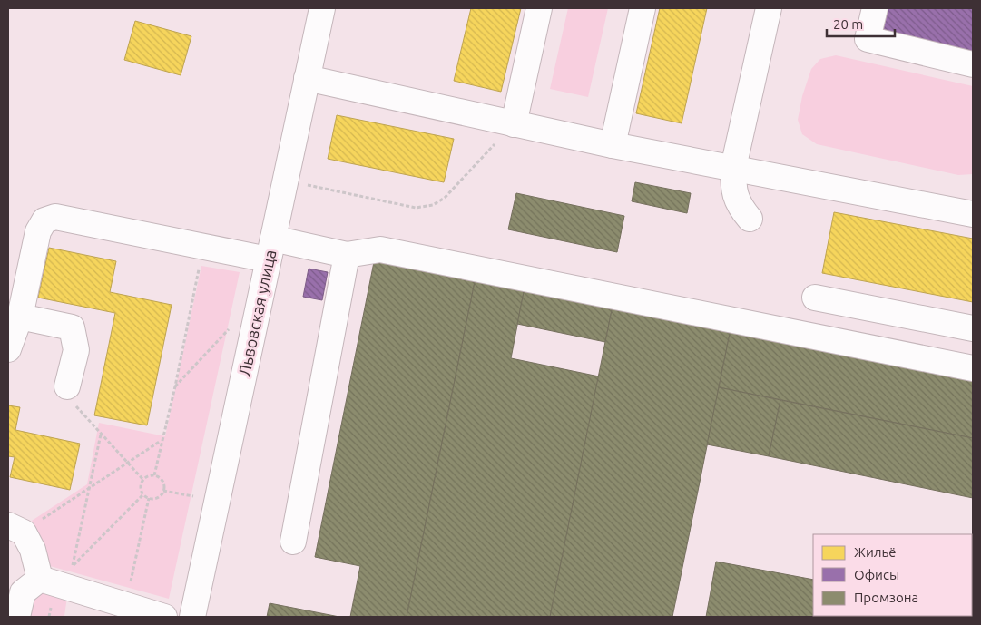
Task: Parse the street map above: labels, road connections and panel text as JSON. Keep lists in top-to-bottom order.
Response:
{
  "streets": {
    "street": ["Львовская улица"]
  },
  "legend": ["Жильё", "Офисы", "Промзона"],
  "scale_bar": "20 m"
}
